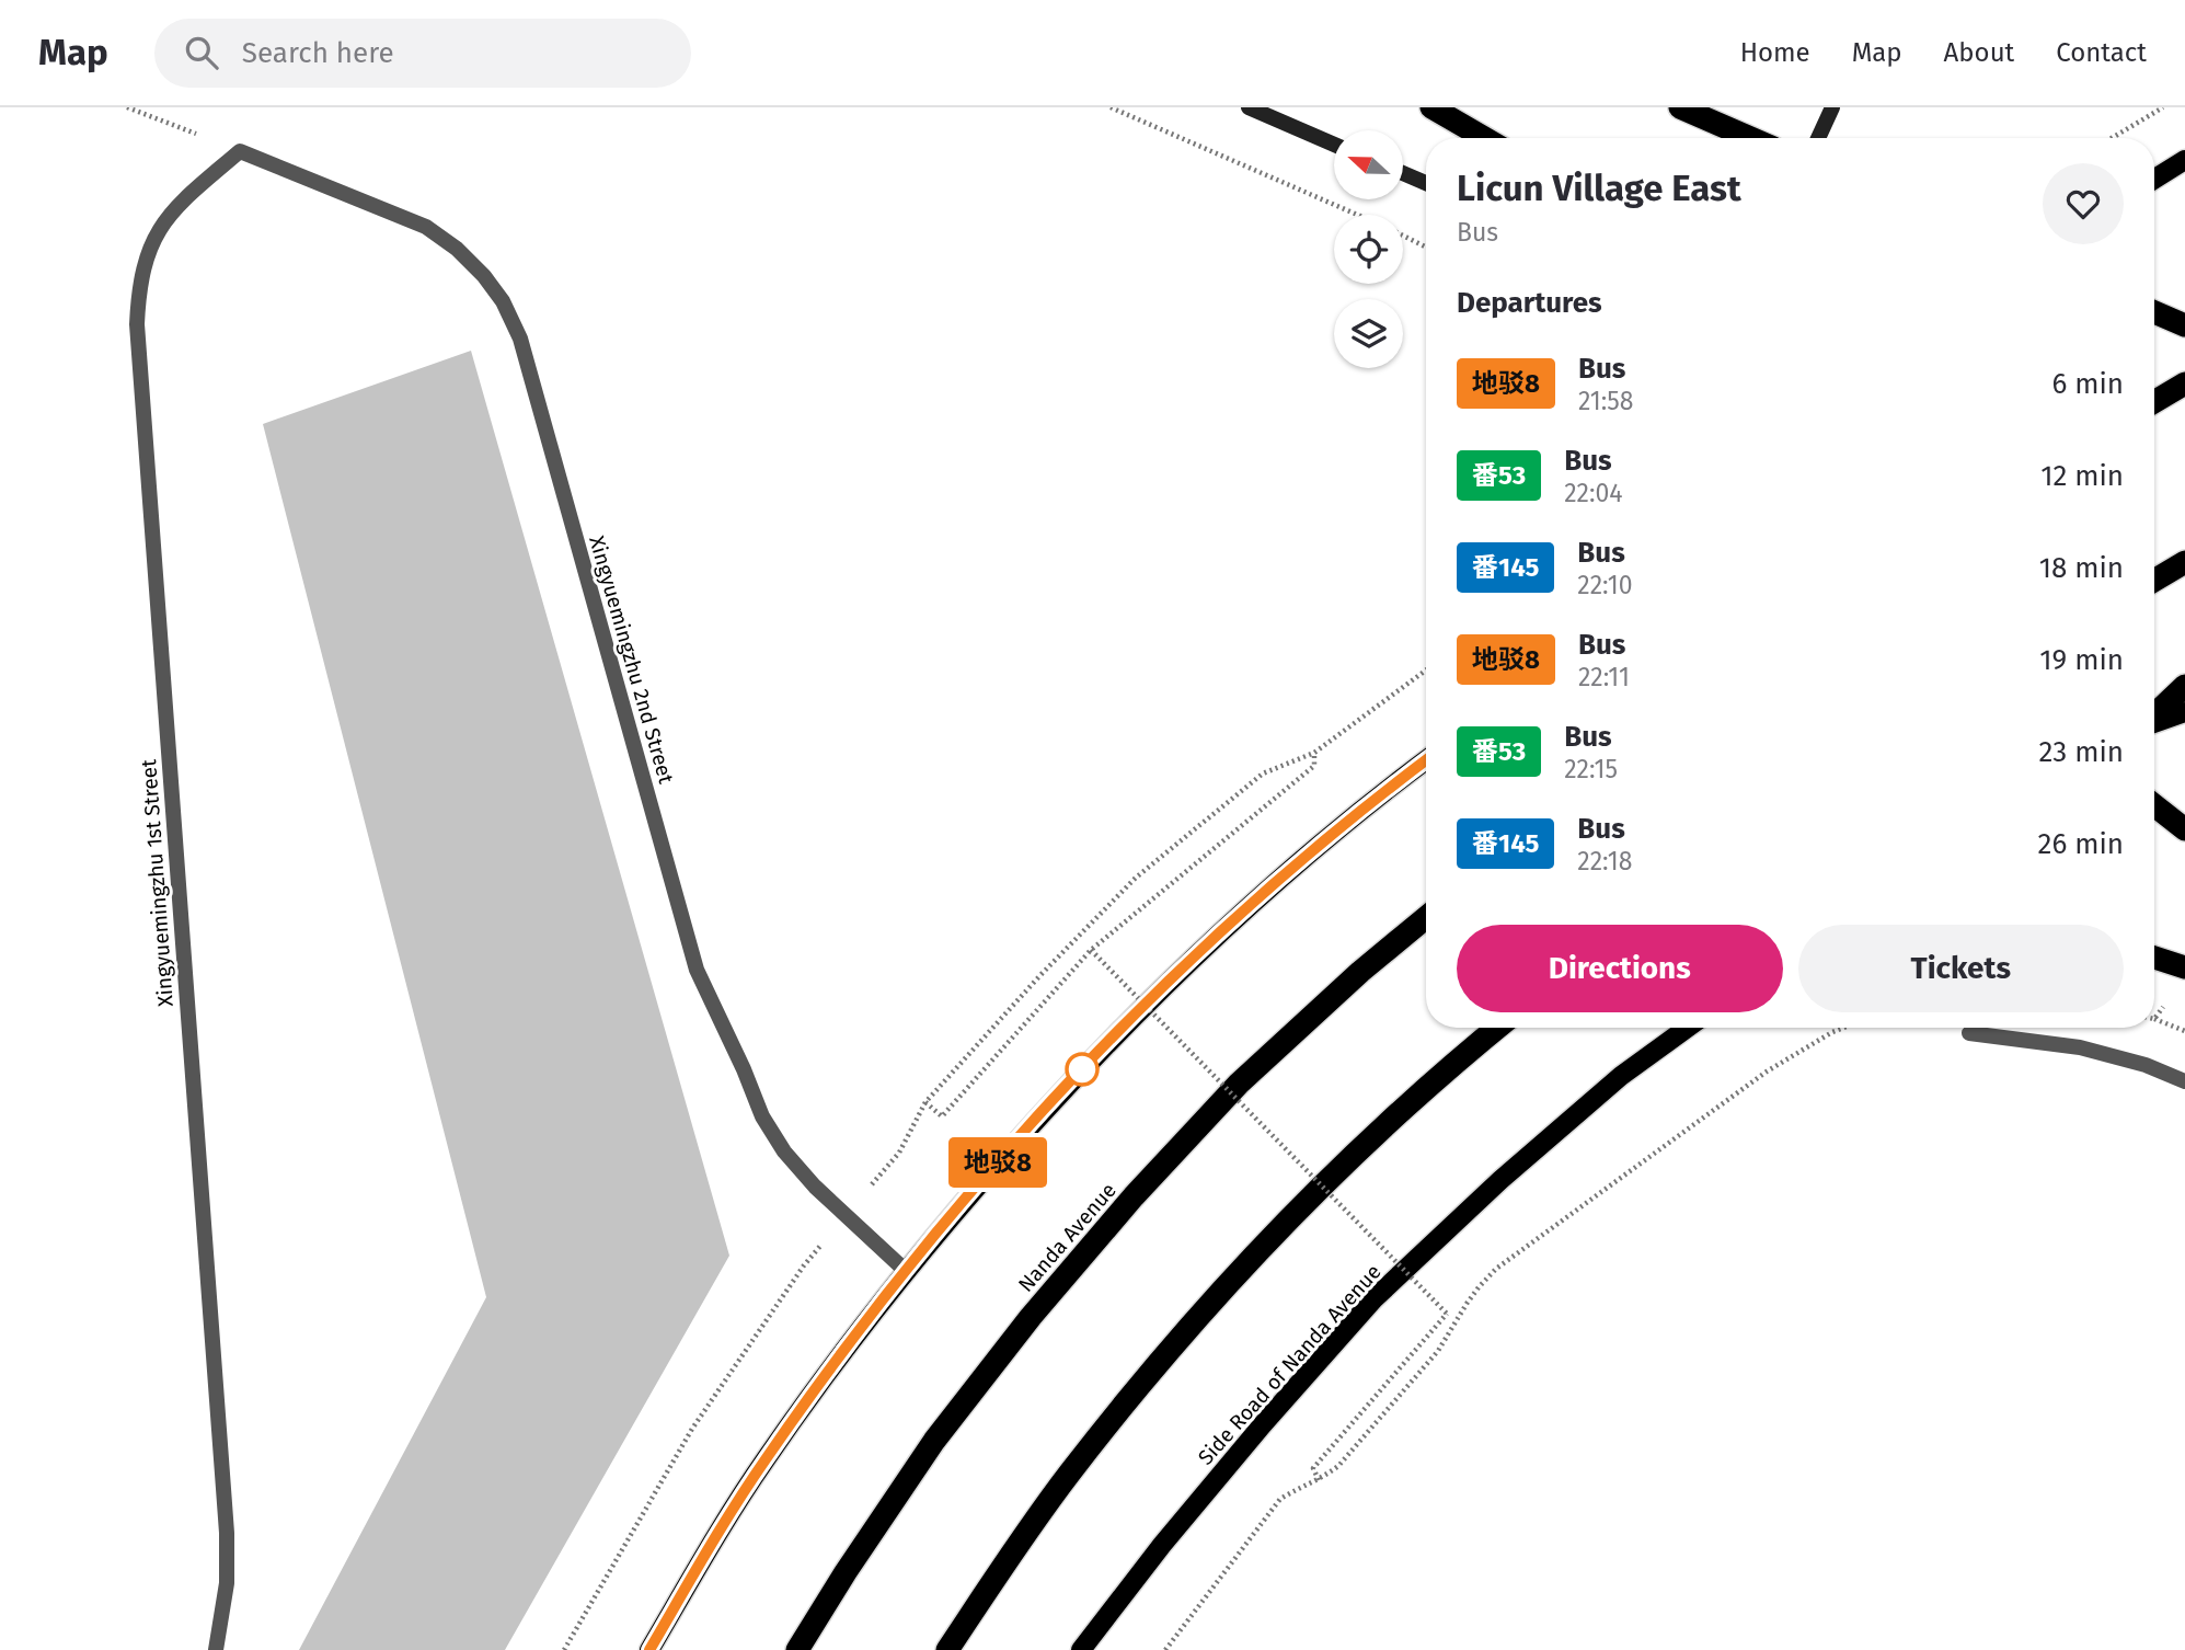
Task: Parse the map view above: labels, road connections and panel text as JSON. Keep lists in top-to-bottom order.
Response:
{
  "streets": {
    "highway": ["Nanda Avenue"],
    "main road": ["Side Road of Nanda Avenue"],
    "street": ["Xingyuemingzhu 2nd Street", "Xingyuemingzhu 1st Street"]
  },
  "crossings": [
    ["Xingyuemingzhu 2nd Street", "Xingyuemingzhu 1st Street"]
  ],
  "lines": ["bus line 地驳8"],
  "north": "left",
  "page": {
    "header": "Map",
    "search": "Search here",
    "nav": [
      "Home",
      "Map",
      "About",
      "Contact"
    ],
    "on_map": "地驳8",
    "heading": [
      ["Licun Village East", "Bus"],
      "Departures"
    ],
    "list": [
      {
        "mark": "地驳8",
        "name": "Bus",
        "note": "21:58",
        "value": "6 min"
      },
      {
        "mark": "番53",
        "name": "Bus",
        "note": "22:04",
        "value": "12 min"
      },
      {
        "mark": "番145",
        "name": "Bus",
        "note": "22:10",
        "value": "18 min"
      },
      {
        "mark": "地驳8",
        "name": "Bus",
        "note": "22:11",
        "value": "19 min"
      },
      {
        "mark": "番53",
        "name": "Bus",
        "note": "22:15",
        "value": "23 min"
      },
      {
        "mark": "番145",
        "name": "Bus",
        "note": "22:18",
        "value": "26 min"
      }
    ],
    "buttons": ["Directions", "Tickets"]
  }
}
